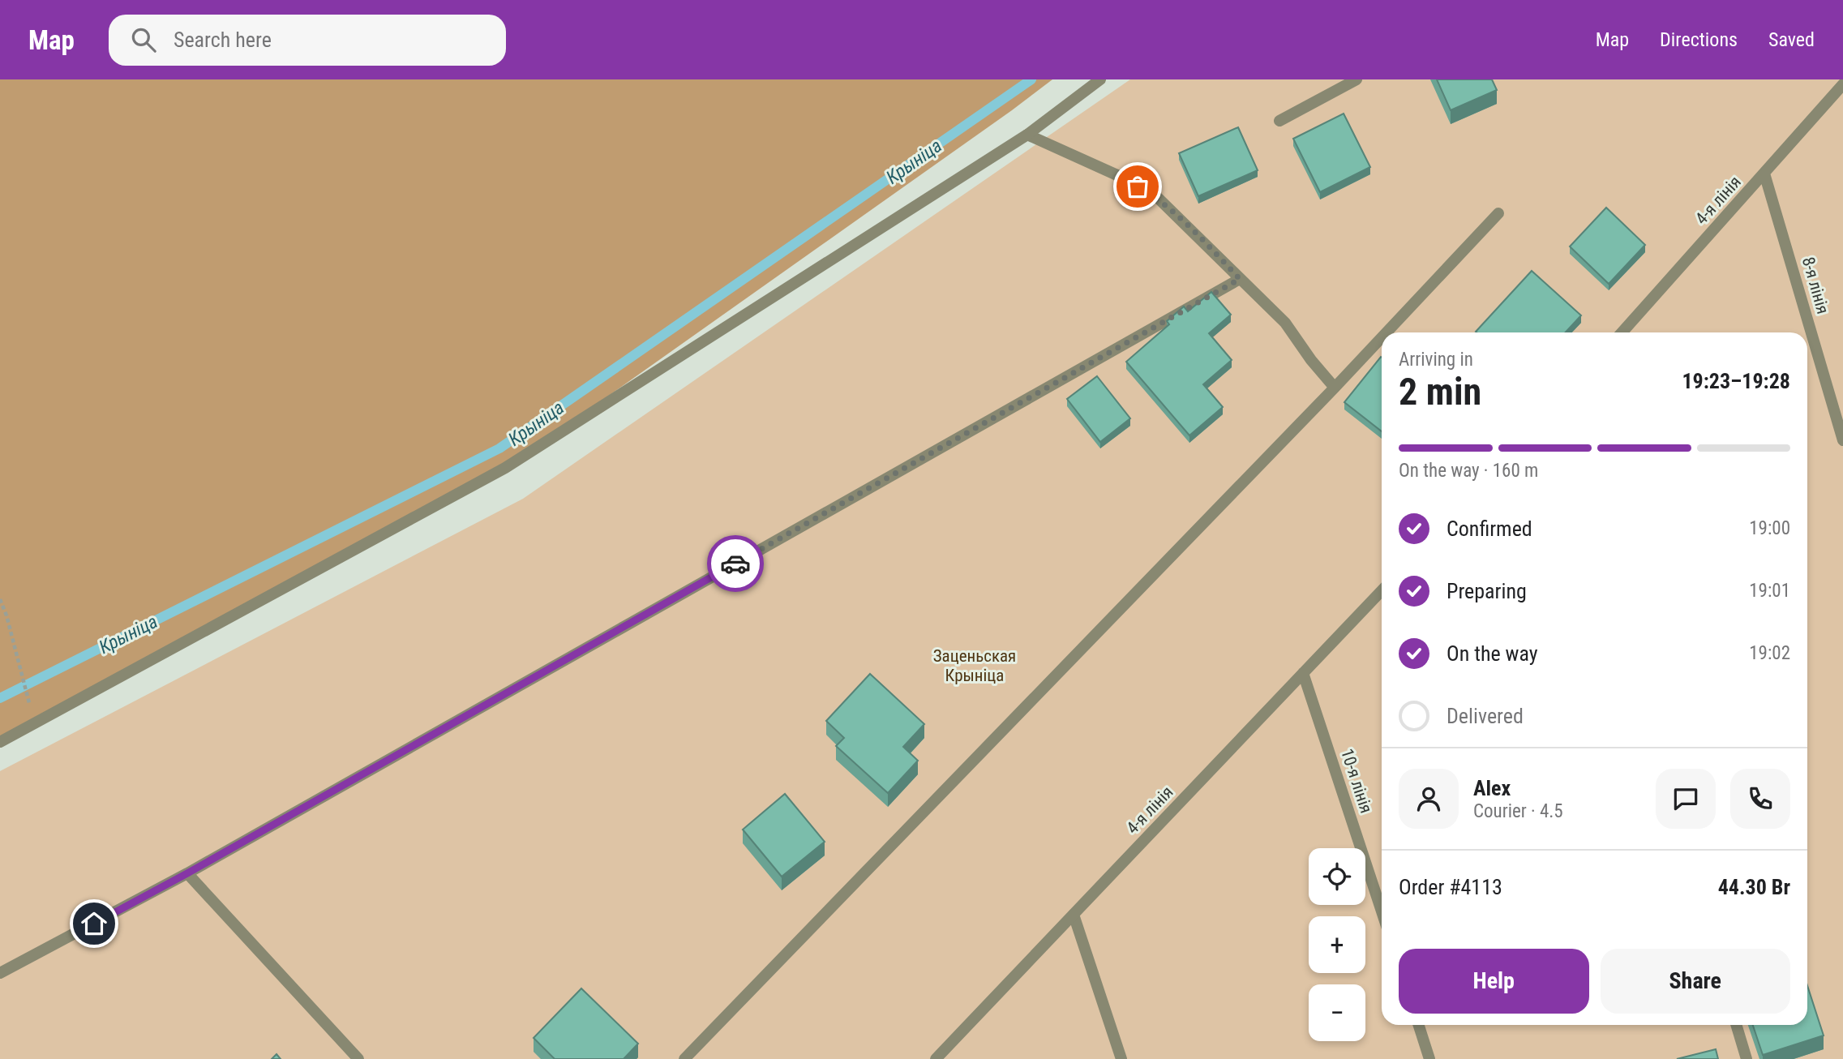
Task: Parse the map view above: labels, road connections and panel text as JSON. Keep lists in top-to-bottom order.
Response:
{
  "streets": {
    "street": ["4-я лінія", "8-я лінія", "10-я лінія"]
  },
  "crossings": [
    ["4-я лінія", "8-я лінія"],
    ["4-я лінія", "10-я лінія"]
  ],
  "water": ["Крыніца"],
  "parks": ["Заценьская Крыніца"],
  "page": {
    "header": "Map",
    "search": "Search here",
    "nav": ["Map", "Directions", "Saved"],
    "heading": ["2 min", "Arriving in", "19:23–19:28"],
    "panel": [
      "Alex",
      "Courier · 4.5",
      "Order #4113",
      "44.30 Br"
    ],
    "bar": "On the way · 160 m",
    "list": [
      ["Confirmed", "19:00"],
      ["Preparing", "19:01"],
      ["On the way", "19:02"],
      "Delivered"
    ],
    "map_buttons": ["+", "−"],
    "buttons": ["Help", "Share"]
  }
}
